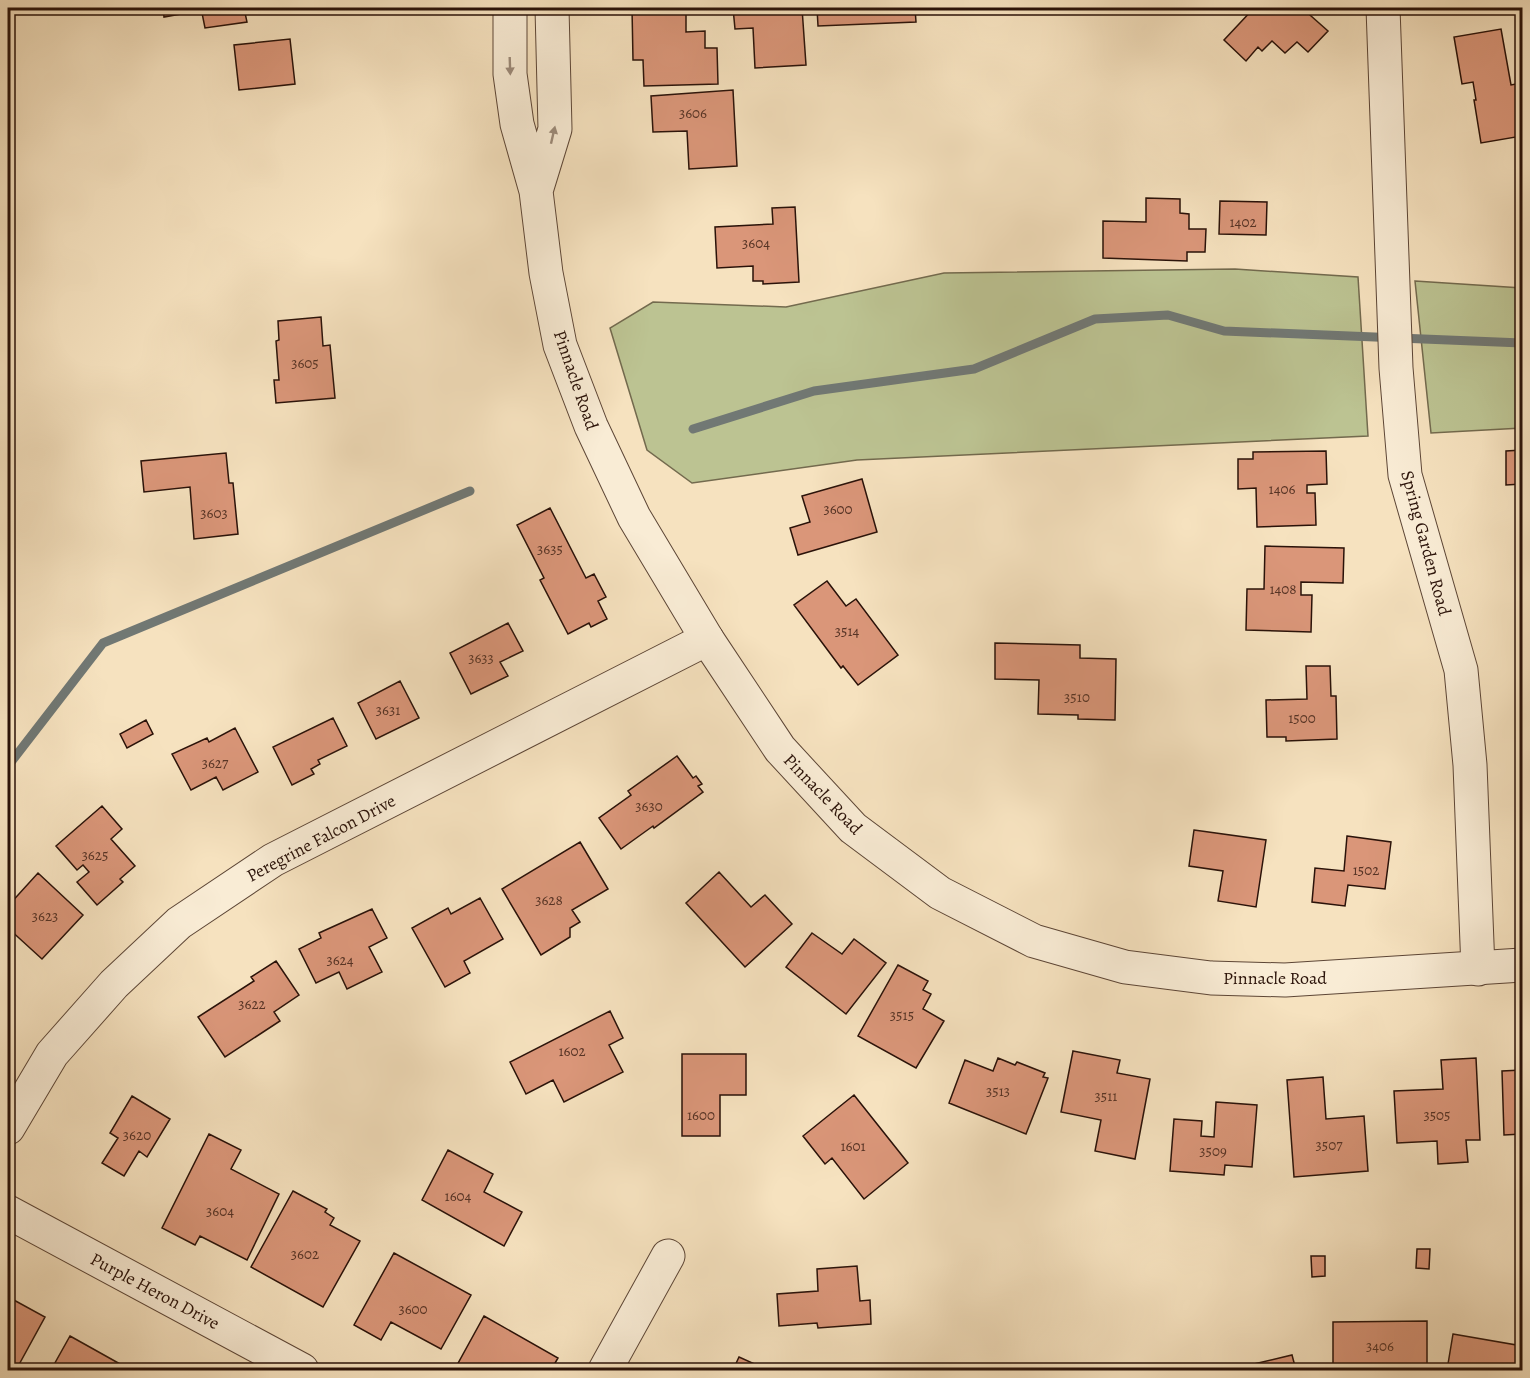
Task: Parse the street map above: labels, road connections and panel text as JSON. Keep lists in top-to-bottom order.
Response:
{
  "streets": {
    "street": [
      "Pinnacle Road",
      "Spring Garden Road",
      "Peregrine Falcon Drive",
      "Purple Heron Drive"
    ]
  },
  "crossings": [
    ["Pinnacle Road", "Spring Garden Road"],
    ["Pinnacle Road", "Peregrine Falcon Drive"]
  ],
  "house_numbers": [
    "3606",
    "1402",
    "3604",
    "3605",
    "1406",
    "3600",
    "3603",
    "3635",
    "1408",
    "3514",
    "3633",
    "3510",
    "3631",
    "1500",
    "3627",
    "3630",
    "3625",
    "1502",
    "3628",
    "3623",
    "3624",
    "3622",
    "3515",
    "1602",
    "3513",
    "3511",
    "1600",
    "3505",
    "3620",
    "3507",
    "1601",
    "3509",
    "1604",
    "3604",
    "3602",
    "3600",
    "3406"
  ]
}
